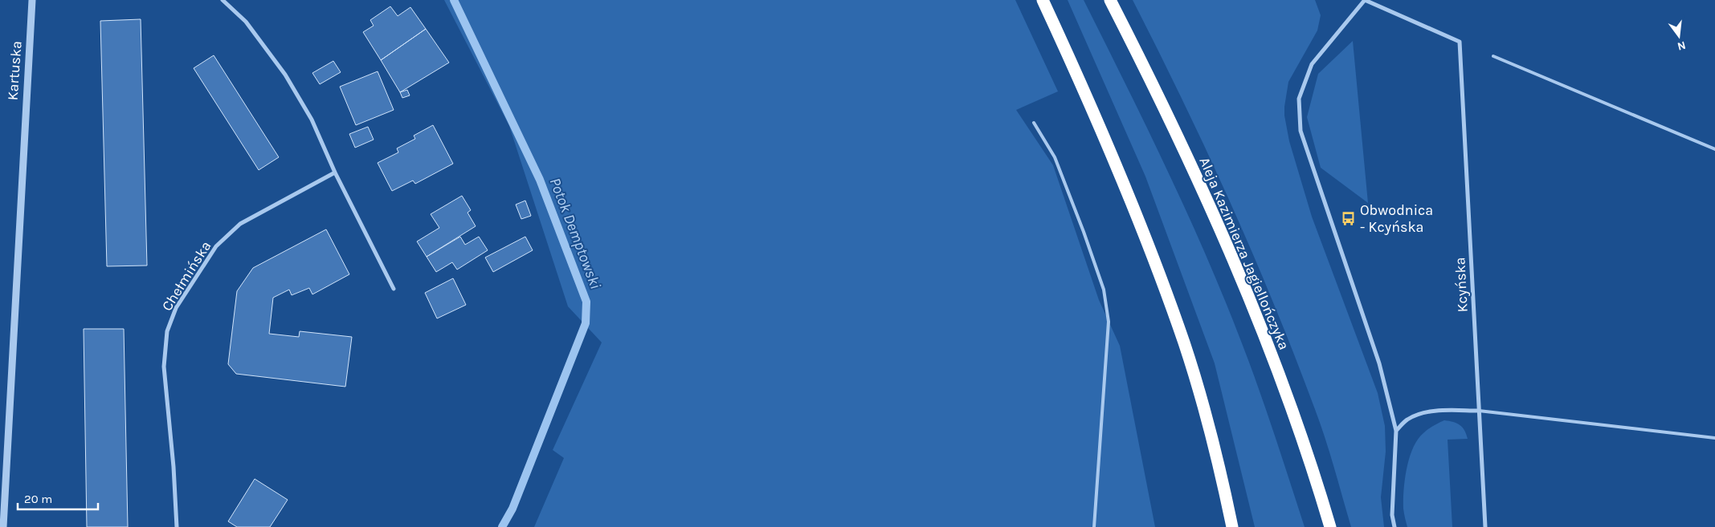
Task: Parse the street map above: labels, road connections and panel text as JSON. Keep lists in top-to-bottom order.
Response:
{
  "streets": {
    "highway": ["Aleja Kazimierza Jagiellończyka"],
    "street": ["Kartuska", "Chełmińska", "Kcyńska"]
  },
  "water": ["Potok Demptowski"],
  "places": {
    "bus stop": ["Obwodnica - Kcyńska"]
  },
  "scale_bar": "20 m",
  "north": "bottom"
}
